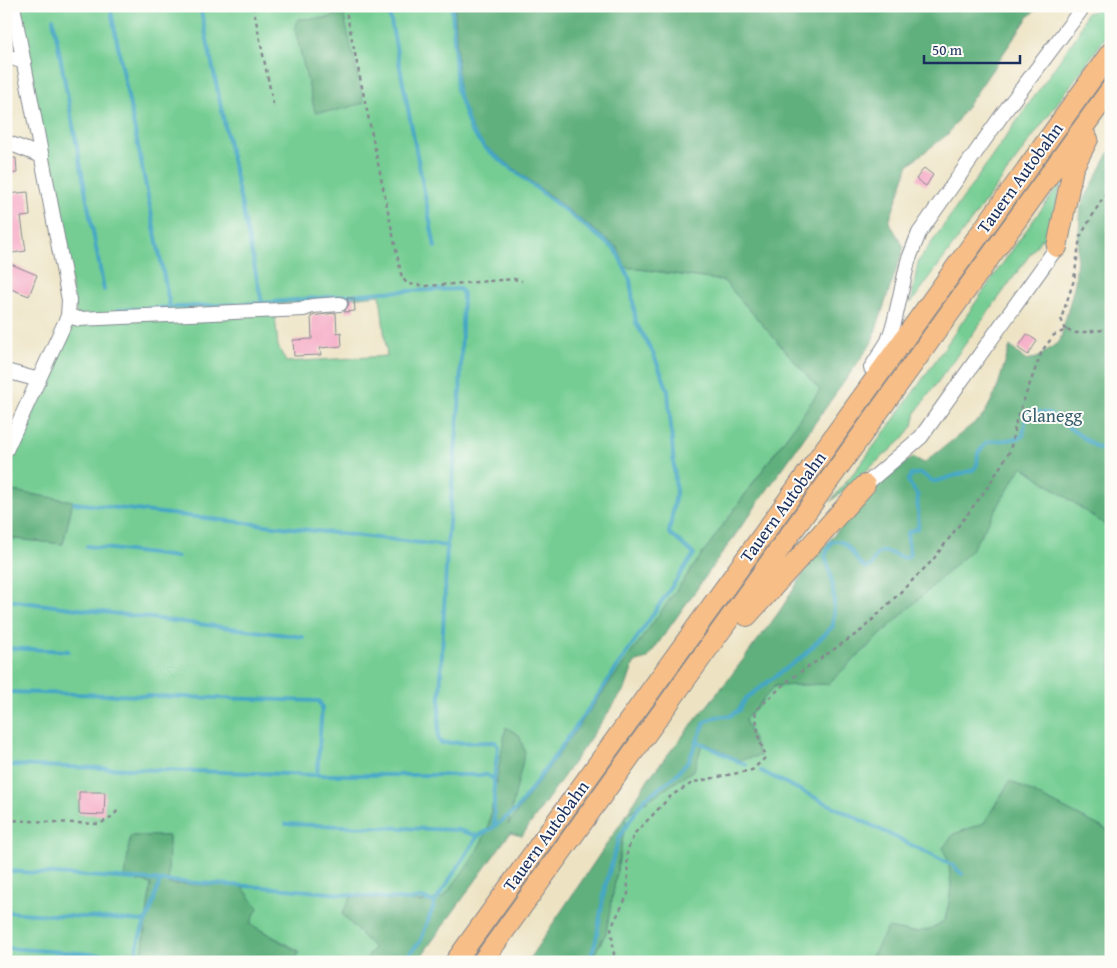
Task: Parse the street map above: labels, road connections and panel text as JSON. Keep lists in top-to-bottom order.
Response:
{
  "streets": {
    "highway": ["Tauern Autobahn"]
  },
  "parks": ["Glanegg"],
  "scale_bar": "50 m"
}
